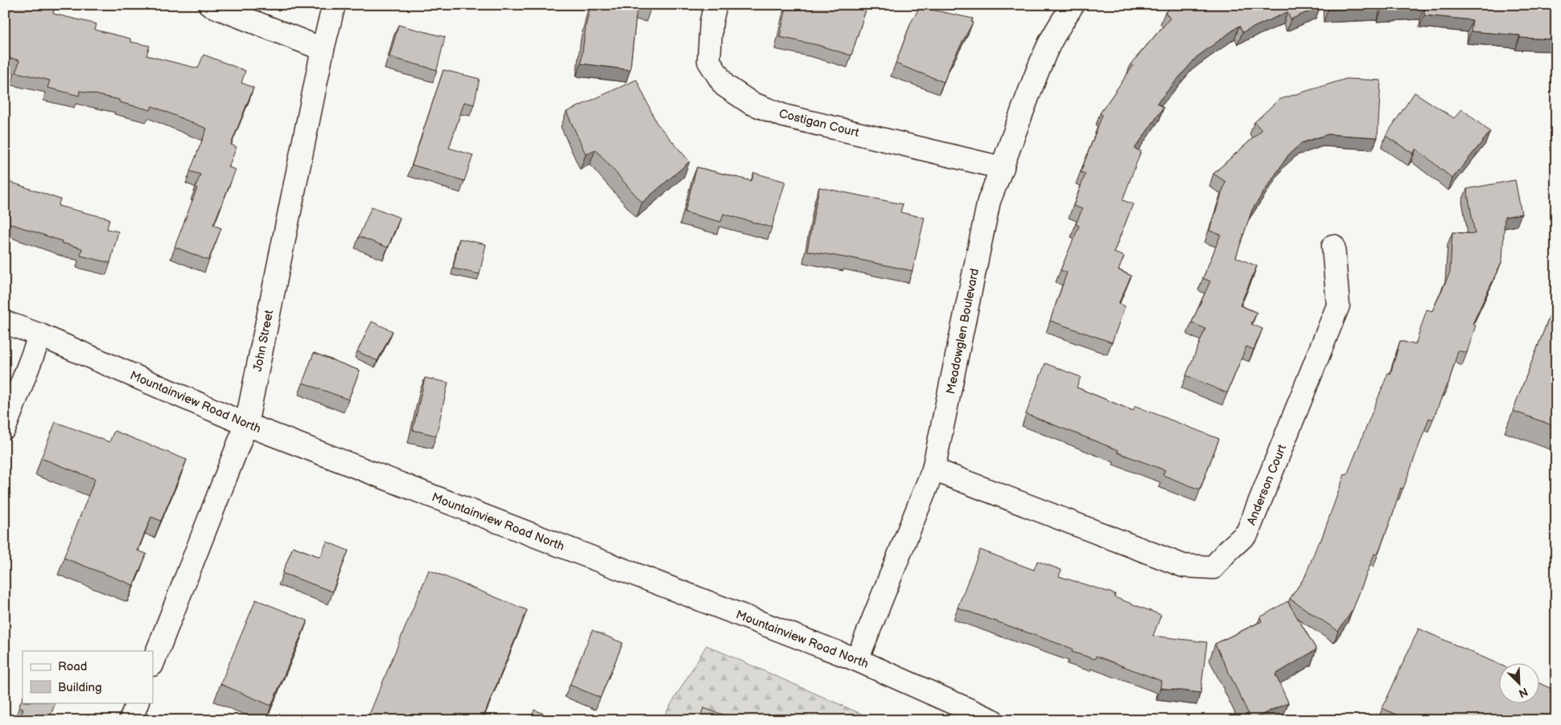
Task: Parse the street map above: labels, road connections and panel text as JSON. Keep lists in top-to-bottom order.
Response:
{
  "streets": {
    "street": [
      "Costigan Court",
      "Meadowglen Boulevard",
      "John Street",
      "Mountainview Road North",
      "Anderson Court"
    ]
  },
  "crossings": [
    ["Costigan Court", "Meadowglen Boulevard"],
    ["Meadowglen Boulevard", "Mountainview Road North"],
    ["Meadowglen Boulevard", "Anderson Court"],
    ["John Street", "Mountainview Road North"]
  ],
  "legend": ["Road", "Building"],
  "north": "bottom right"
}
